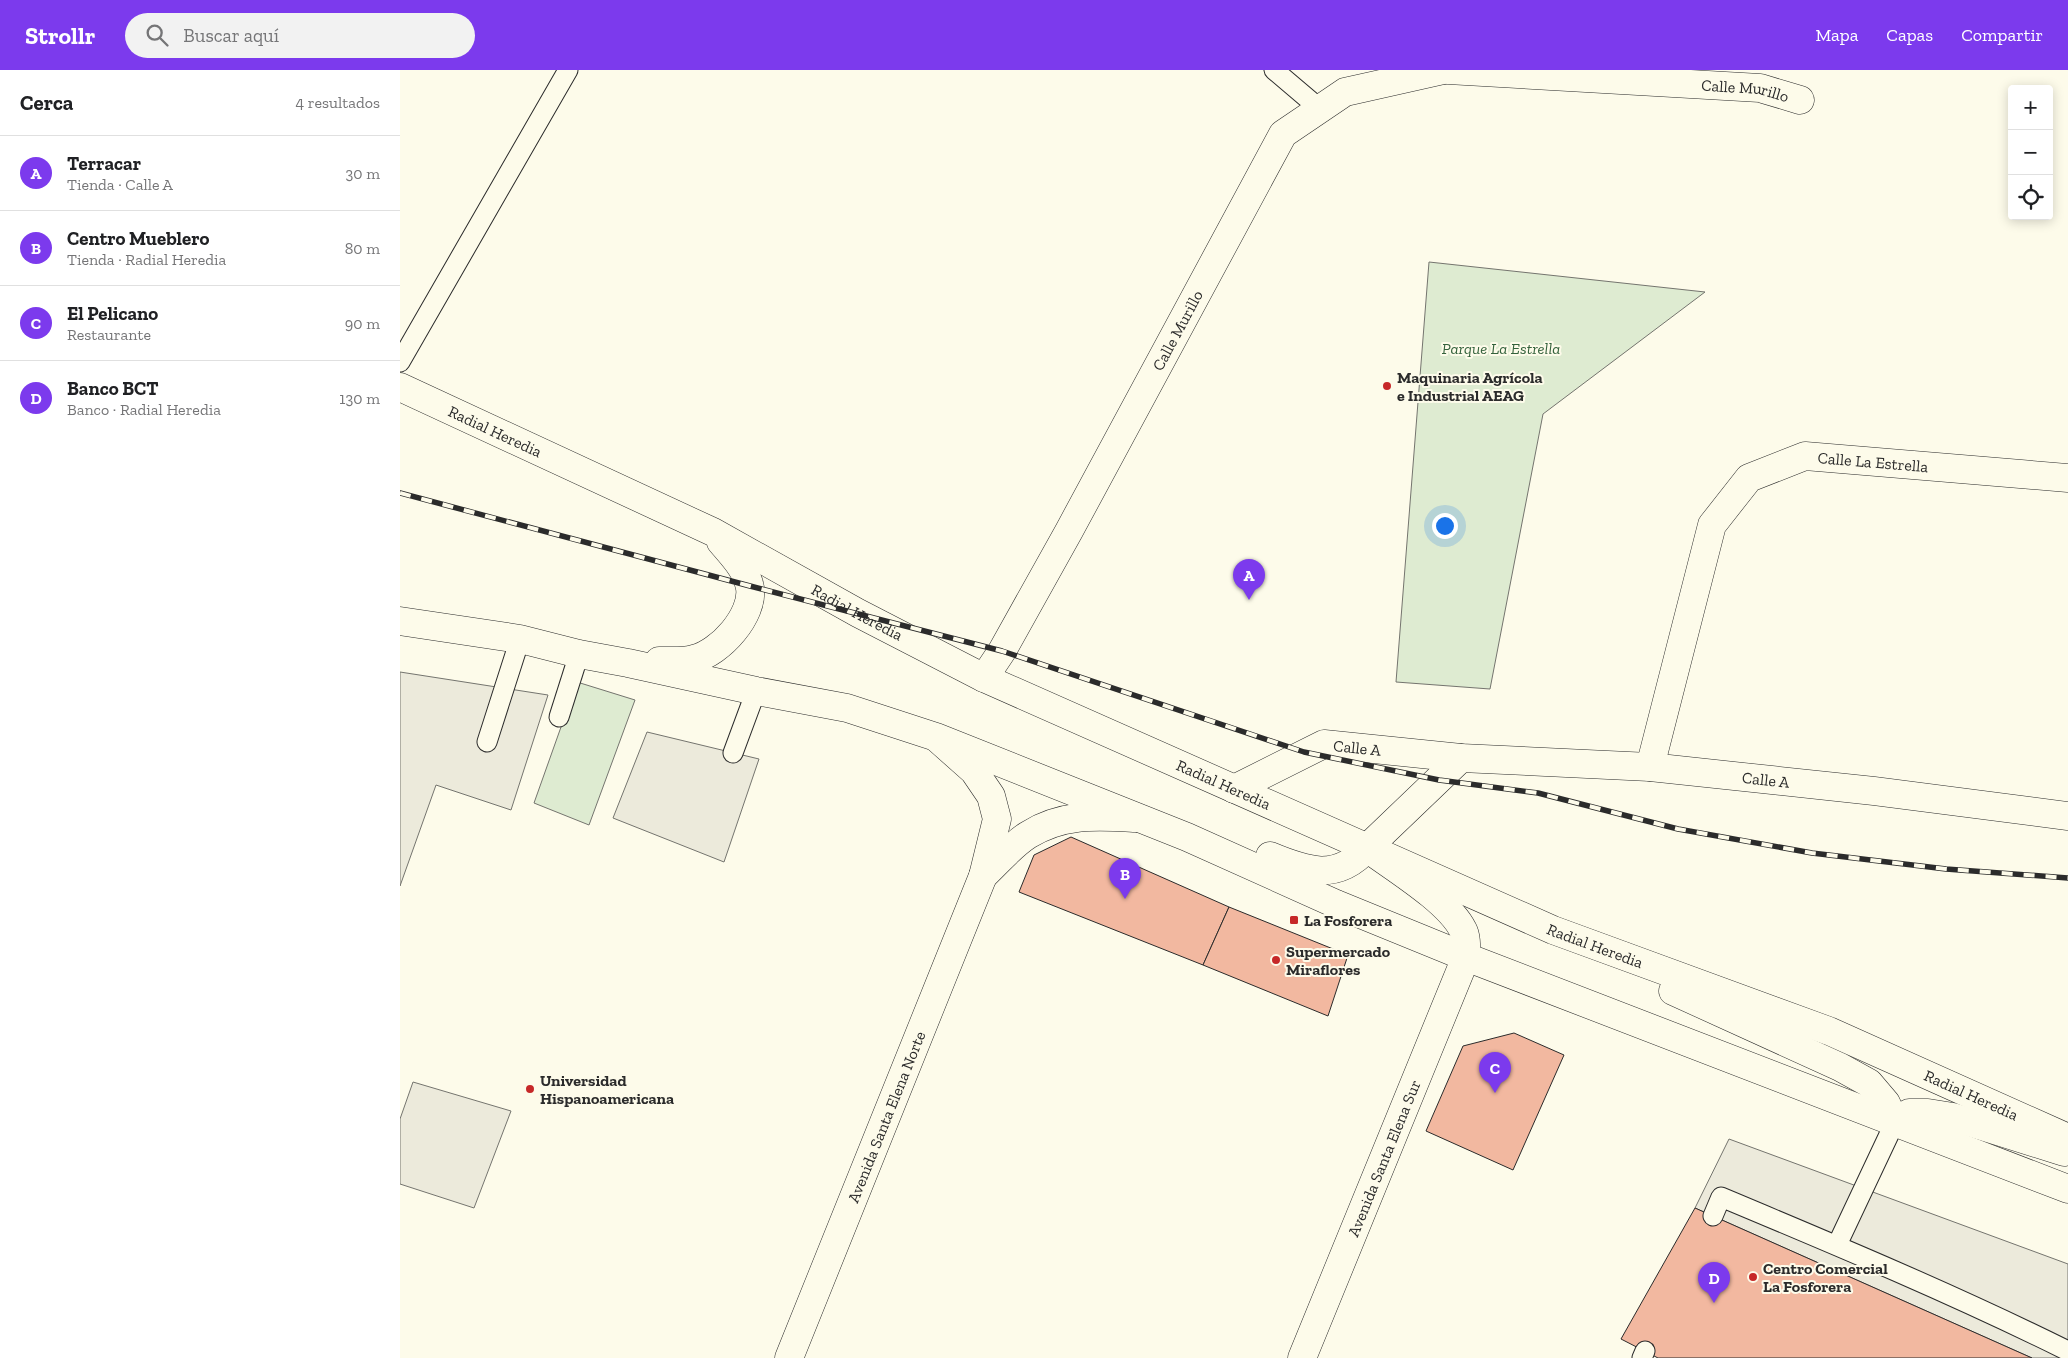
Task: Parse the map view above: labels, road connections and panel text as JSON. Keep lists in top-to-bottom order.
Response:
{
  "streets": {
    "main road": [
      "Calle Murillo",
      "Radial Heredia",
      "Calle La Estrella",
      "Calle A",
      "Avenida Santa Elena Norte",
      "Avenida Santa Elena Sur"
    ]
  },
  "crossings": [
    ["Calle Murillo", "Radial Heredia"],
    ["Radial Heredia", "Calle A"],
    ["Calle La Estrella", "Calle A"]
  ],
  "parks": ["Parque La Estrella"],
  "places": {
    "other": [
      "Maquinaria Agrícola e Industrial AEAG",
      "Supermercado Miraflores",
      "Universidad Hispanoamericana",
      "Centro Comercial La Fosforera"
    ],
    "transit": ["La Fosforera"]
  },
  "page": {
    "header": "Strollr",
    "search": "Buscar aquí",
    "nav": ["Mapa", "Capas", "Compartir"],
    "heading": ["Cerca", "4 resultados"],
    "map_buttons": ["+", "−"],
    "list": [
      {
        "mark": "A",
        "name": "Terracar",
        "note": "Tienda · Calle A",
        "value": "30 m"
      },
      {
        "mark": "B",
        "name": "Centro Mueblero",
        "note": "Tienda · Radial Heredia",
        "value": "80 m"
      },
      {
        "mark": "C",
        "name": "El Pelicano",
        "note": "Restaurante",
        "value": "90 m"
      },
      {
        "mark": "D",
        "name": "Banco BCT",
        "note": "Banco · Radial Heredia",
        "value": "130 m"
      }
    ],
    "pins": [
      "A",
      "B",
      "C",
      "D"
    ]
  }
}
